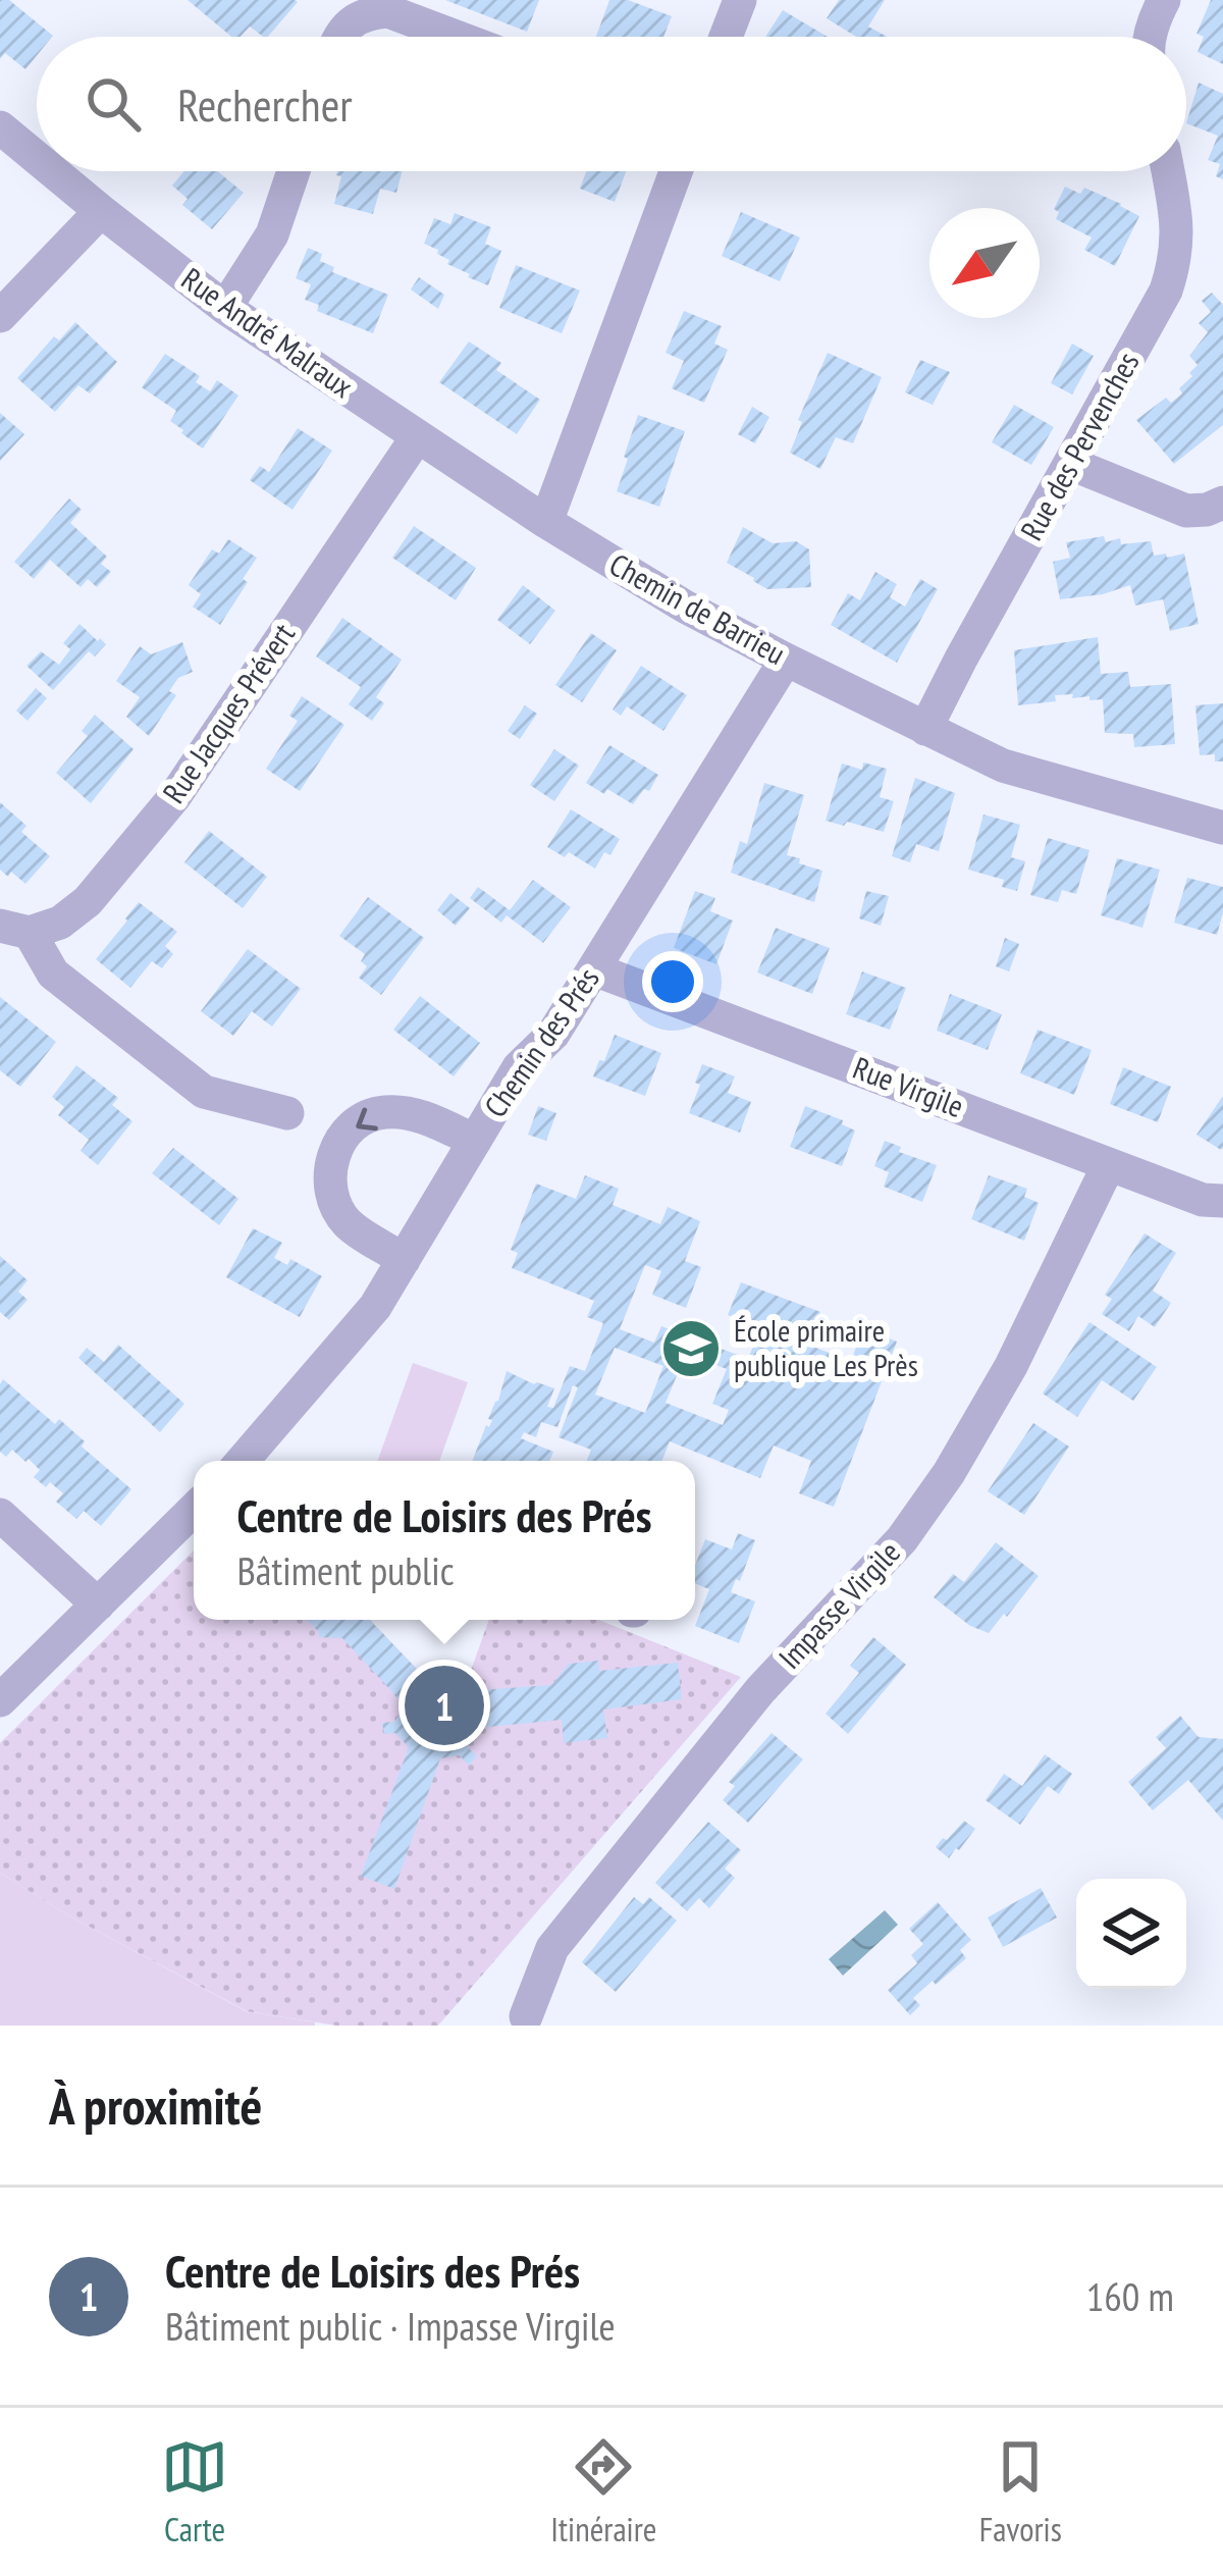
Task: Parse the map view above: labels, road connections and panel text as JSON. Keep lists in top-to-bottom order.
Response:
{
  "streets": {
    "street": [
      "Rue André Malraux",
      "Rue des Pervenches",
      "Chemin de Barrieu",
      "Rue Jacques Prévert",
      "Chemin des Prés",
      "Rue Virgile",
      "Impasse Virgile"
    ]
  },
  "crossings": [
    ["Rue André Malraux", "Chemin de Barrieu"],
    ["Rue André Malraux", "Rue Jacques Prévert"],
    ["Rue des Pervenches", "Chemin de Barrieu"],
    ["Chemin de Barrieu", "Chemin des Prés"],
    ["Chemin des Prés", "Rue Virgile"],
    ["Rue Virgile", "Impasse Virgile"]
  ],
  "places": {
    "school or university": ["École primaire publique Les Près"]
  },
  "north": "bottom left",
  "page": {
    "search": "Rechercher",
    "popup": ["Centre de Loisirs des Prés", "Bâtiment public"],
    "pins": "1",
    "heading": "À proximité",
    "list": [
      {
        "mark": "1",
        "name": "Centre de Loisirs des Prés",
        "note": "Bâtiment public · Impasse Virgile",
        "value": "160 m"
      }
    ],
    "nav": ["Carte", "Itinéraire", "Favoris"]
  }
}
